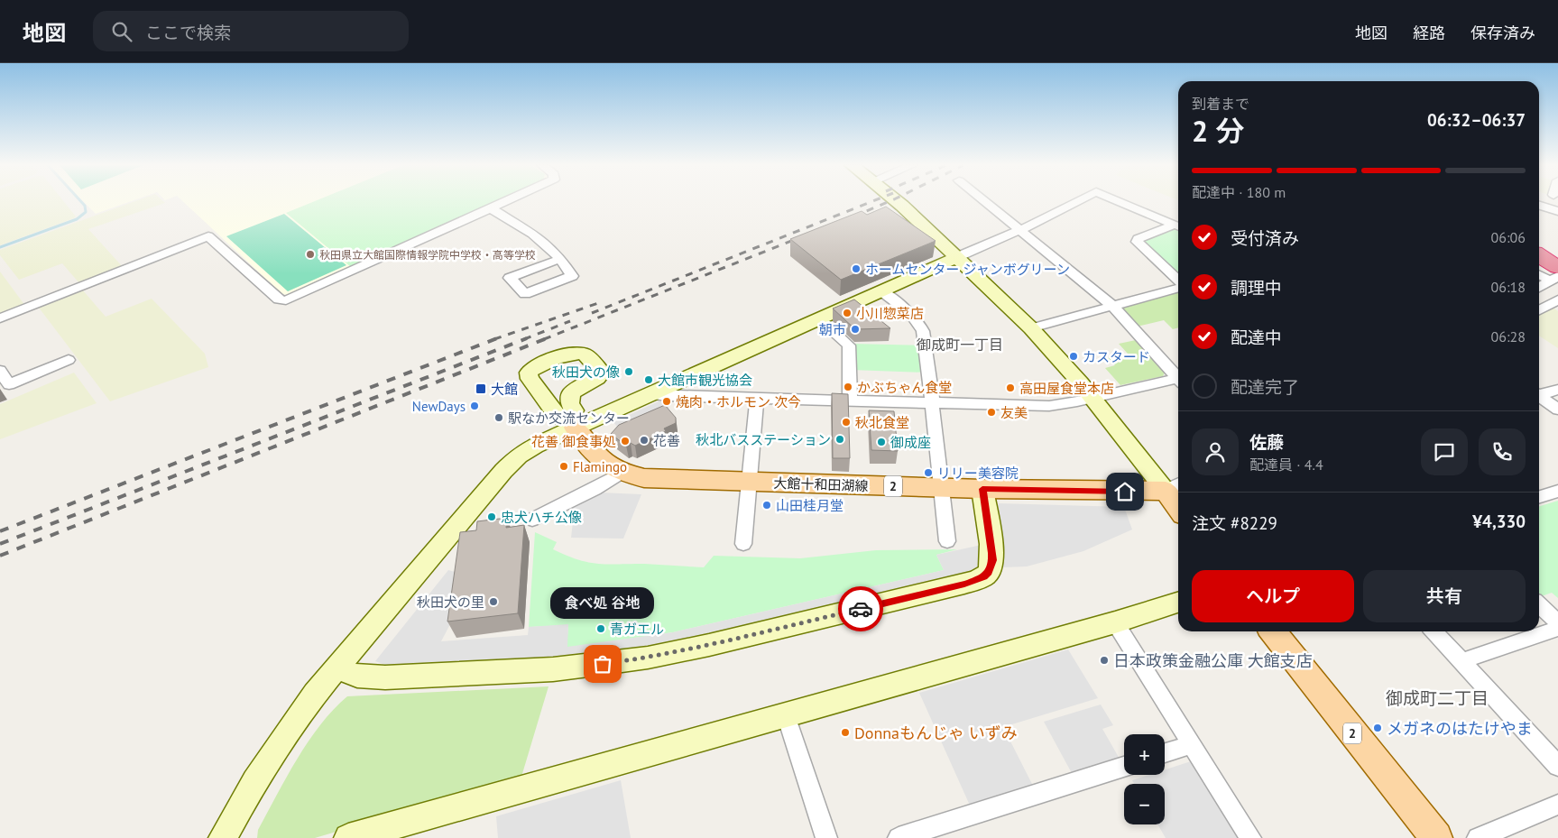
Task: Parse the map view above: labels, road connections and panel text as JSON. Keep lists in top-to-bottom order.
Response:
{
  "streets": {
    "main road": ["大館十和田湖線", "2"]
  },
  "districts": ["御成町一丁目", "御成町二丁目"],
  "places": {
    "other": [
      "秋田県立大館国際情報学院中学校・高等学校",
      "ホームセンター ジャンボグリーン",
      "小川惣菜店",
      "朝市",
      "カスタード",
      "秋田犬の像",
      "大館市観光協会",
      "かぶちゃん食堂",
      "高田屋食堂本店",
      "焼肉・ホルモン 次今",
      "NewDays",
      "友美",
      "駅なか交流センター",
      "秋北食堂",
      "秋北バスステーション",
      "花善",
      "花善 御食事処",
      "御成座",
      "Flamingo",
      "リリー美容院",
      "山田桂月堂",
      "忠犬ハチ公像",
      "秋田犬の里",
      "青ガエル",
      "日本政策金融公庫 大館支店",
      "食べ処 谷地",
      "メガネのはたけやま",
      "Donnaもんじゃ いずみ"
    ],
    "transit": ["大館"]
  },
  "page": {
    "header": "地図",
    "search": "ここで検索",
    "nav": ["地図", "経路", "保存済み"],
    "heading": ["2 分", "到着まで", "06:32–06:37"],
    "panel": [
      "佐藤",
      "配達員 · 4.4",
      "注文 #8229",
      "¥4,330"
    ],
    "bar": "配達中 · 180 m",
    "list": [
      ["受付済み", "06:06"],
      ["調理中", "06:18"],
      ["配達中", "06:28"],
      "配達完了"
    ],
    "buttons": ["ヘルプ", "共有"],
    "bubble": "食べ処 谷地",
    "map_buttons": ["+", "−"]
  }
}
